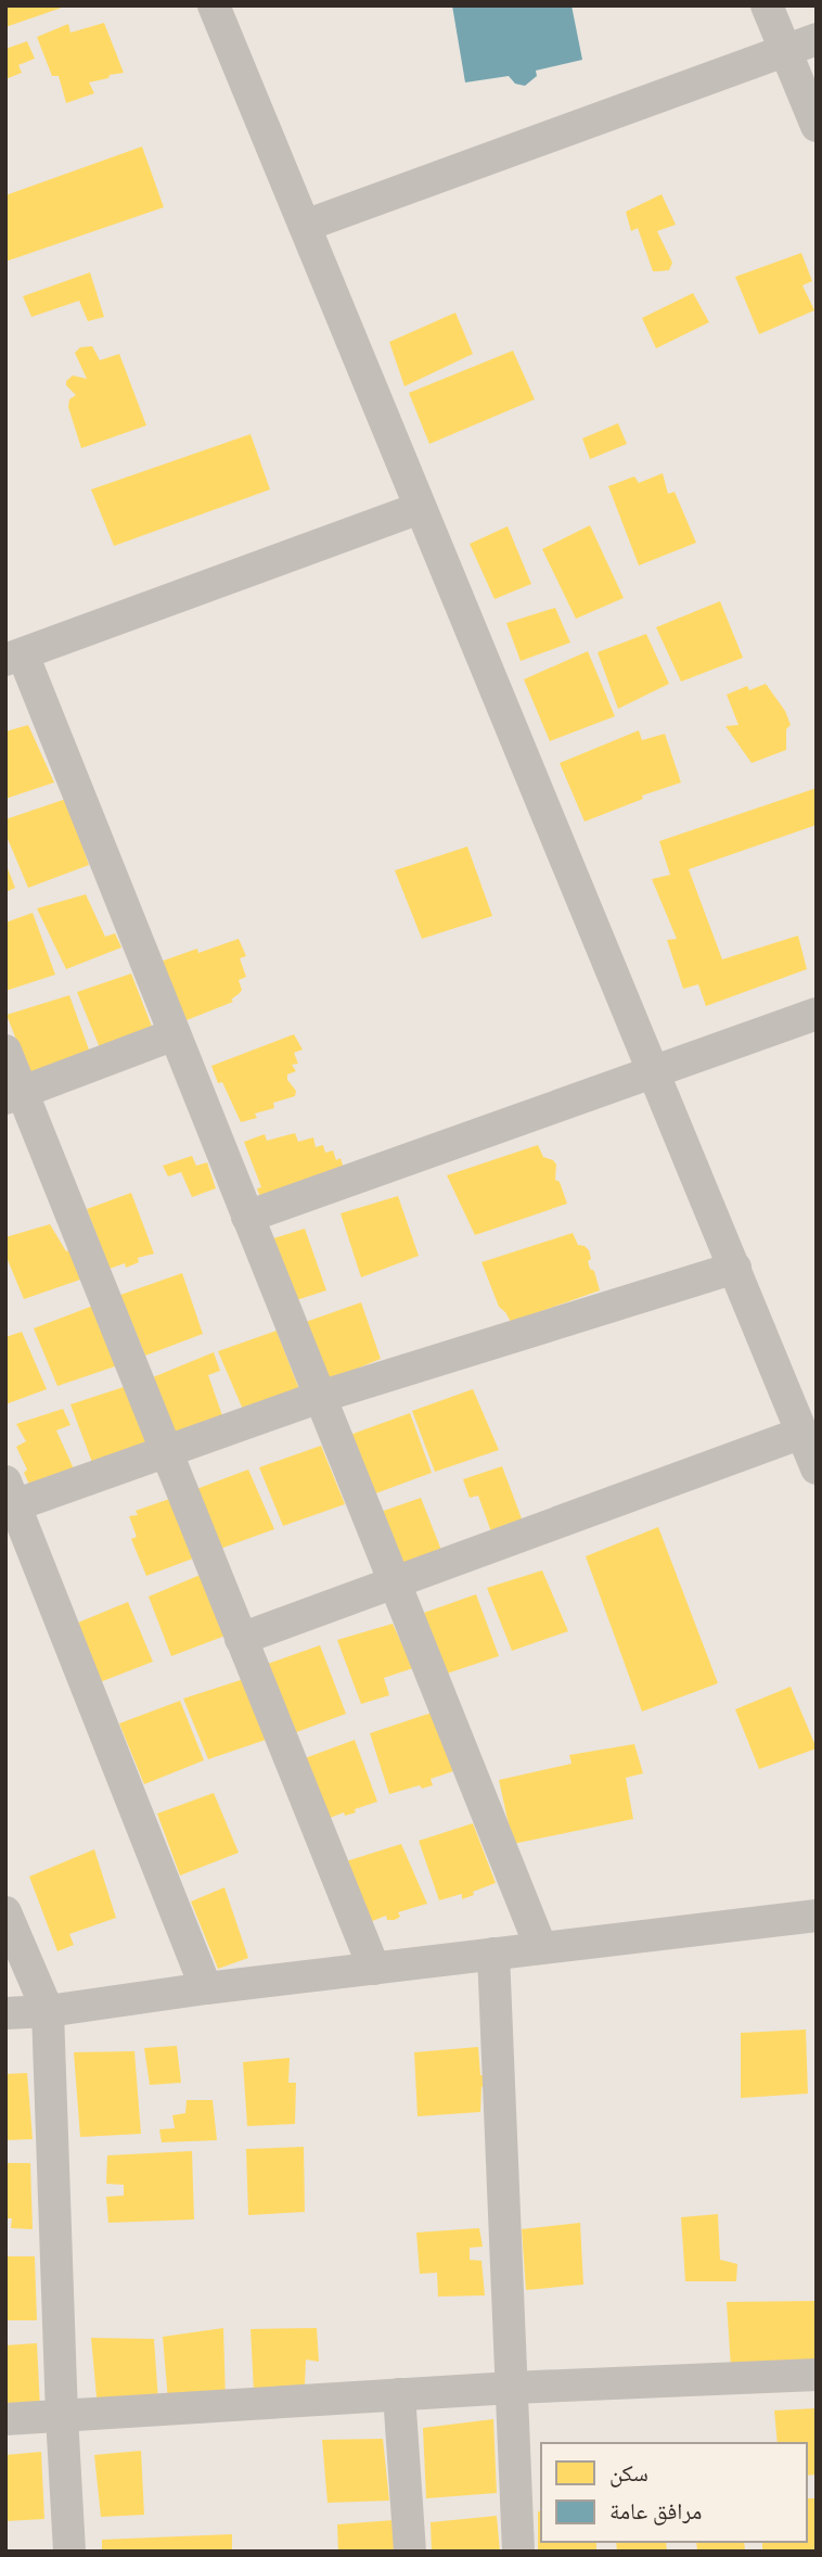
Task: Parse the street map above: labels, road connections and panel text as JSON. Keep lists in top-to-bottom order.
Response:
{
  "legend": ["سكن", "مرافق عامة"]
}
